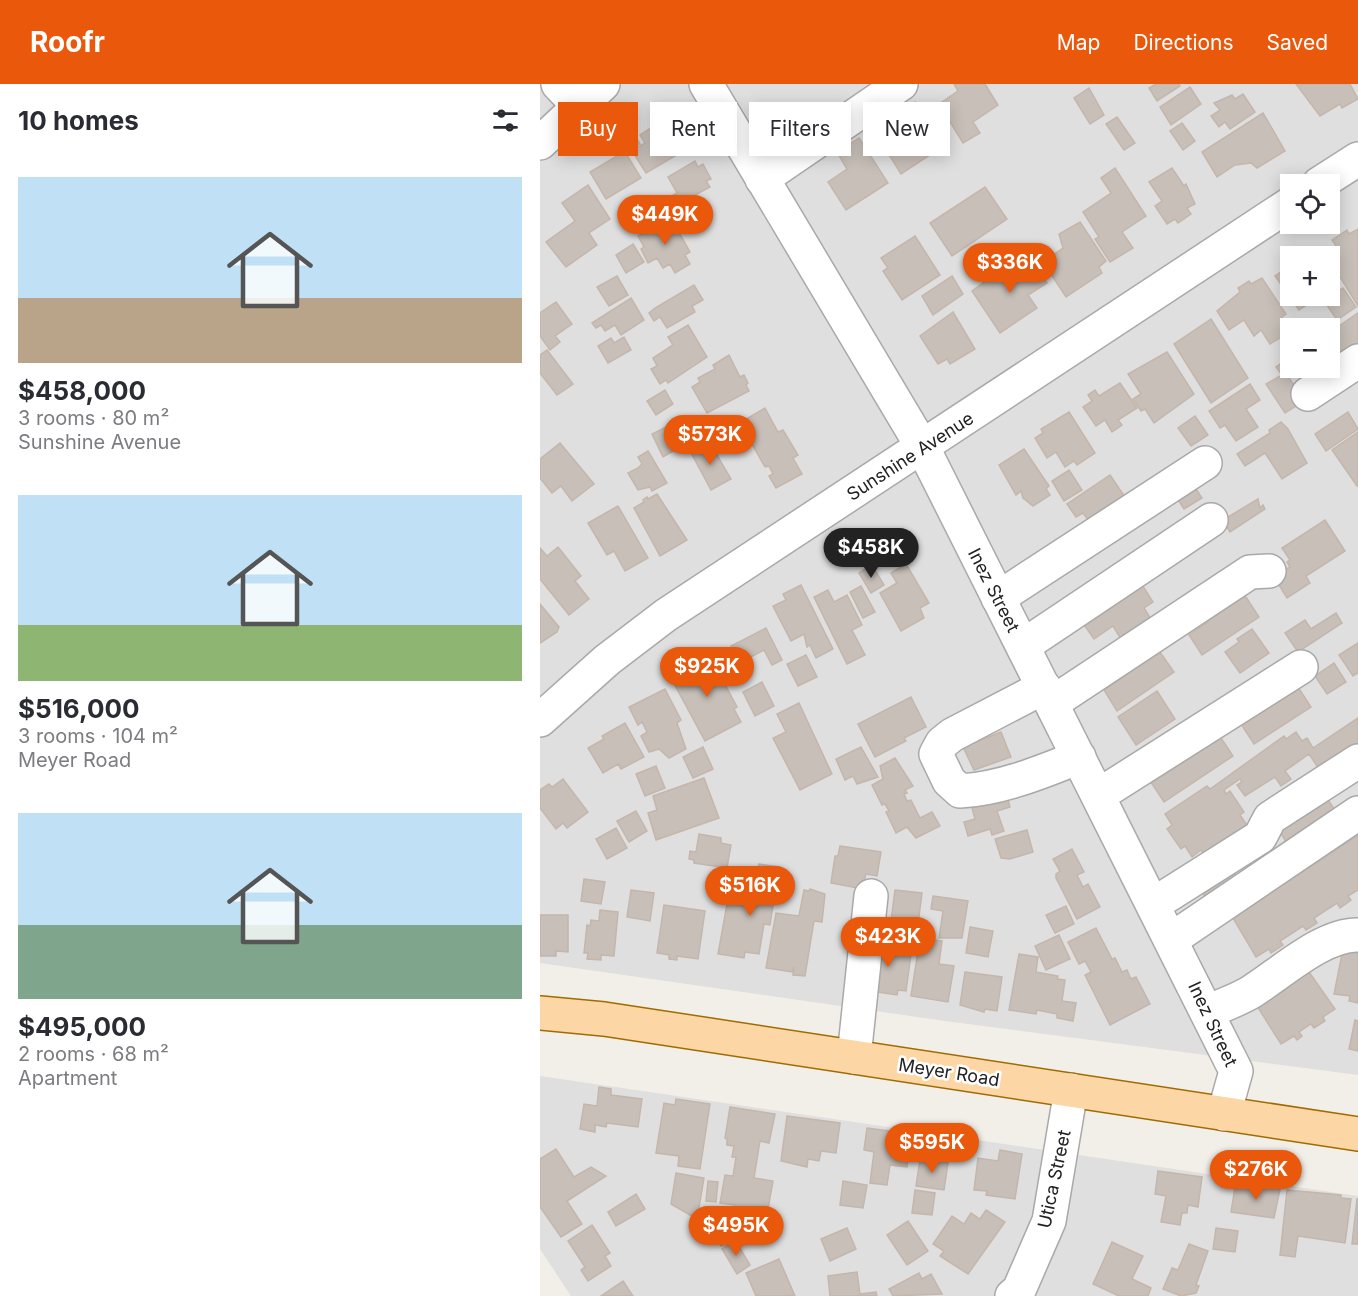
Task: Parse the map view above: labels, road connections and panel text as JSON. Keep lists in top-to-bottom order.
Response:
{
  "streets": {
    "main road": ["Meyer Road"],
    "street": ["Sunshine Avenue", "Inez Street", "Utica Street"]
  },
  "crossings": [
    ["Sunshine Avenue", "Inez Street"],
    ["Inez Street", "Meyer Road"],
    ["Meyer Road", "Utica Street"]
  ],
  "page": {
    "header": "Roofr",
    "nav": ["Map", "Directions", "Saved"],
    "heading": "10 homes",
    "chip": [
      "Buy",
      "Rent",
      "Filters",
      "New"
    ],
    "list": [
      {
        "name": "$458,000",
        "note": "3 rooms · 80 m² · Sunshine Avenue"
      },
      {
        "name": "$516,000",
        "note": "3 rooms · 104 m² · Meyer Road"
      },
      {
        "name": "$495,000",
        "note": "2 rooms · 68 m² · Apartment"
      }
    ],
    "map_buttons": ["+", "−"],
    "price": [
      "$449K",
      "$336K",
      "$573K",
      "$458K",
      "$925K",
      "$516K",
      "$423K",
      "$595K",
      "$276K",
      "$495K"
    ]
  }
}
